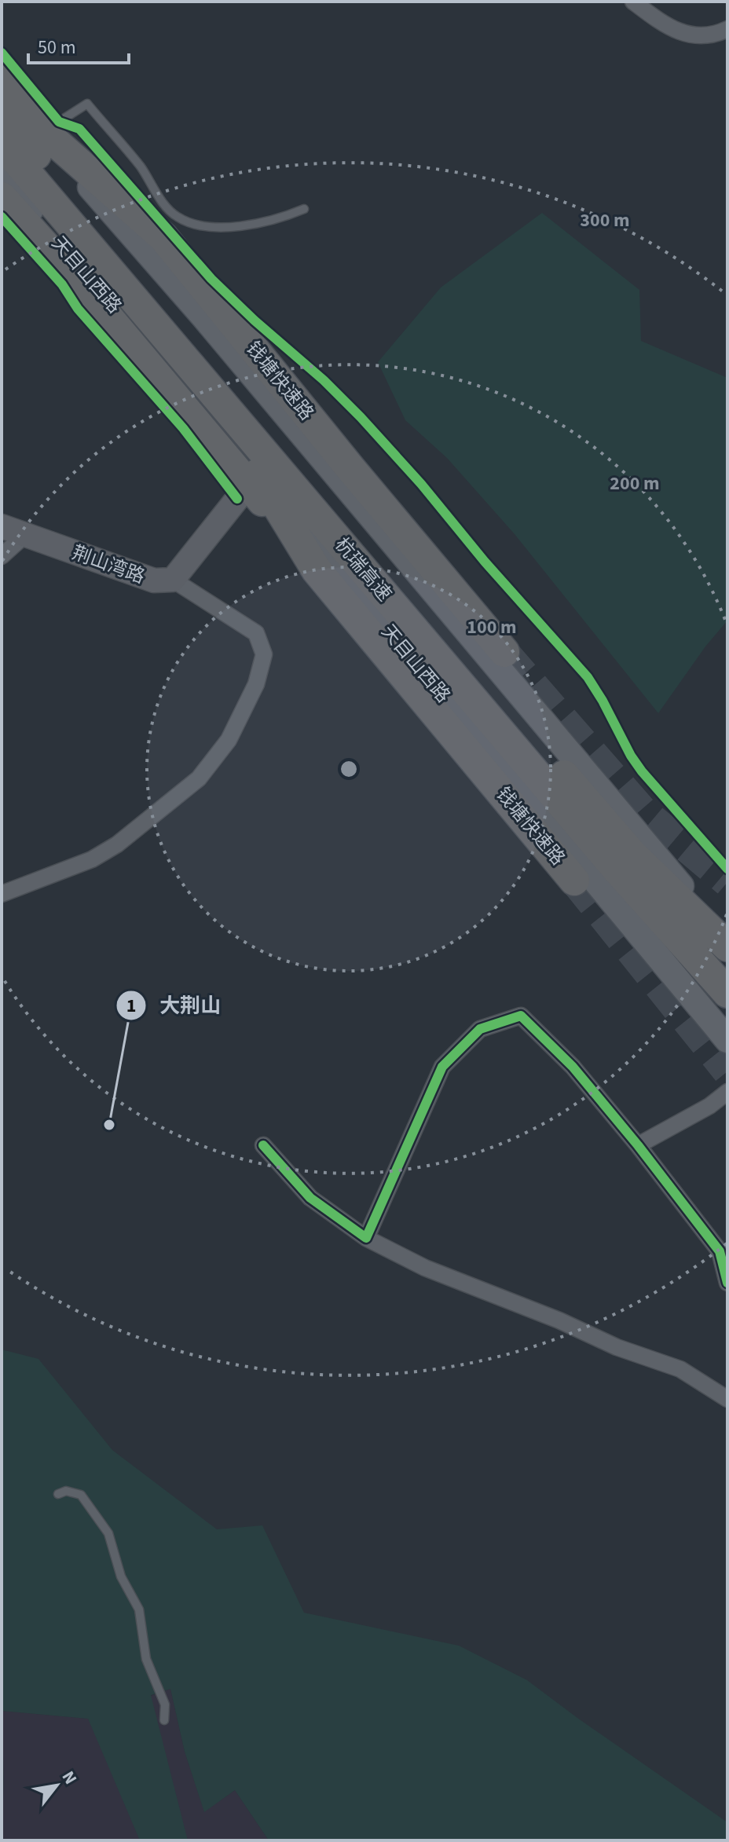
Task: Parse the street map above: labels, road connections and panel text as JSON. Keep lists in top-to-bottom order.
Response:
{
  "streets": {
    "highway": ["钱塘快速路", "杭瑞高速"],
    "main road": ["天目山西路"],
    "street": ["荆山湾路"]
  },
  "crossings": [
    ["天目山西路", "钱塘快速路"],
    ["天目山西路", "荆山湾路"],
    ["钱塘快速路", "荆山湾路"]
  ],
  "places": ["大荆山"],
  "scale_bar": "50 m",
  "north": "top right",
  "rings": ["300 m", "200 m", "100 m"]
}
